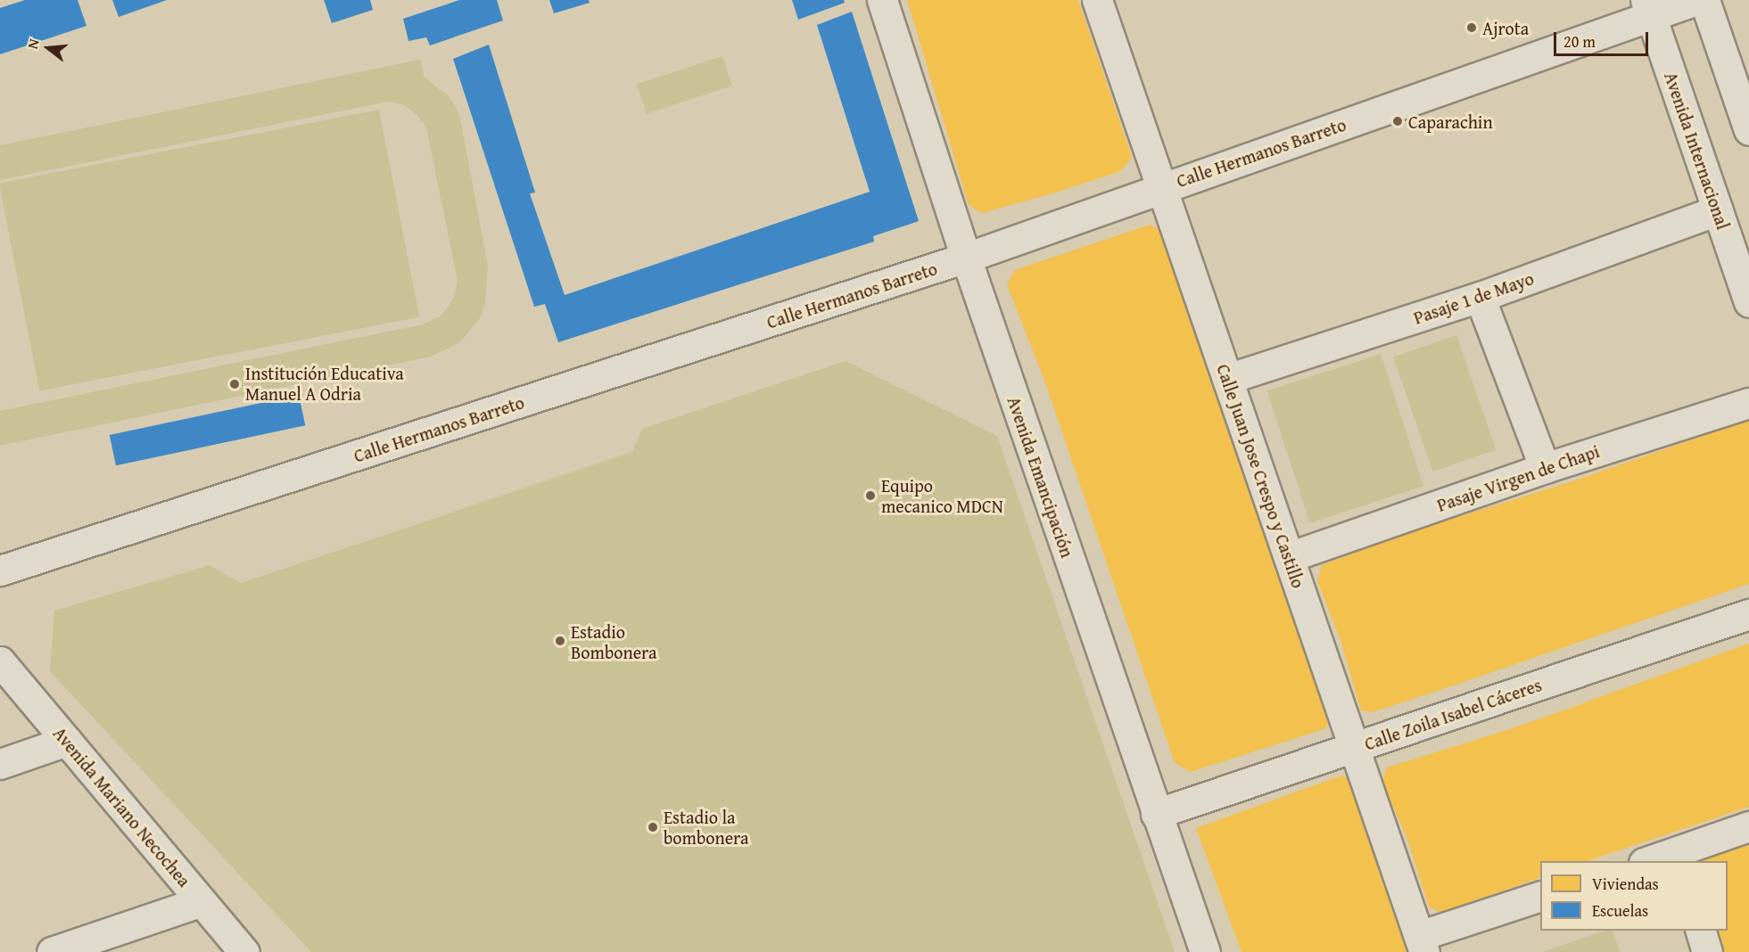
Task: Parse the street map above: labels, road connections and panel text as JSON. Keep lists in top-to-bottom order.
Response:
{
  "streets": {
    "street": [
      "Avenida Internacional",
      "Calle Hermanos Barreto",
      "Pasaje 1 de Mayo",
      "Calle Juan Jose Crespo y Castillo",
      "Avenida Emancipación",
      "Pasaje Virgen de Chapi",
      "Calle Zoila Isabel Cáceres",
      "Avenida Mariano Necochea"
    ]
  },
  "crossings": [
    ["Avenida Internacional", "Calle Hermanos Barreto"],
    ["Avenida Internacional", "Pasaje 1 de Mayo"],
    ["Calle Hermanos Barreto", "Calle Juan Jose Crespo y Castillo"],
    ["Calle Hermanos Barreto", "Avenida Emancipación"],
    ["Pasaje 1 de Mayo", "Calle Juan Jose Crespo y Castillo"],
    ["Calle Juan Jose Crespo y Castillo", "Pasaje Virgen de Chapi"],
    ["Calle Juan Jose Crespo y Castillo", "Calle Zoila Isabel Cáceres"],
    ["Avenida Emancipación", "Calle Zoila Isabel Cáceres"]
  ],
  "places": [
    "Ajrota",
    "Caparachin",
    "Institución Educativa Manuel A Odria",
    "Equipo mecanico MDCN",
    "Estadio Bombonera",
    "Estadio la bombonera"
  ],
  "legend": ["Viviendas", "Escuelas"],
  "scale_bar": "20 m",
  "north": "left"
}
